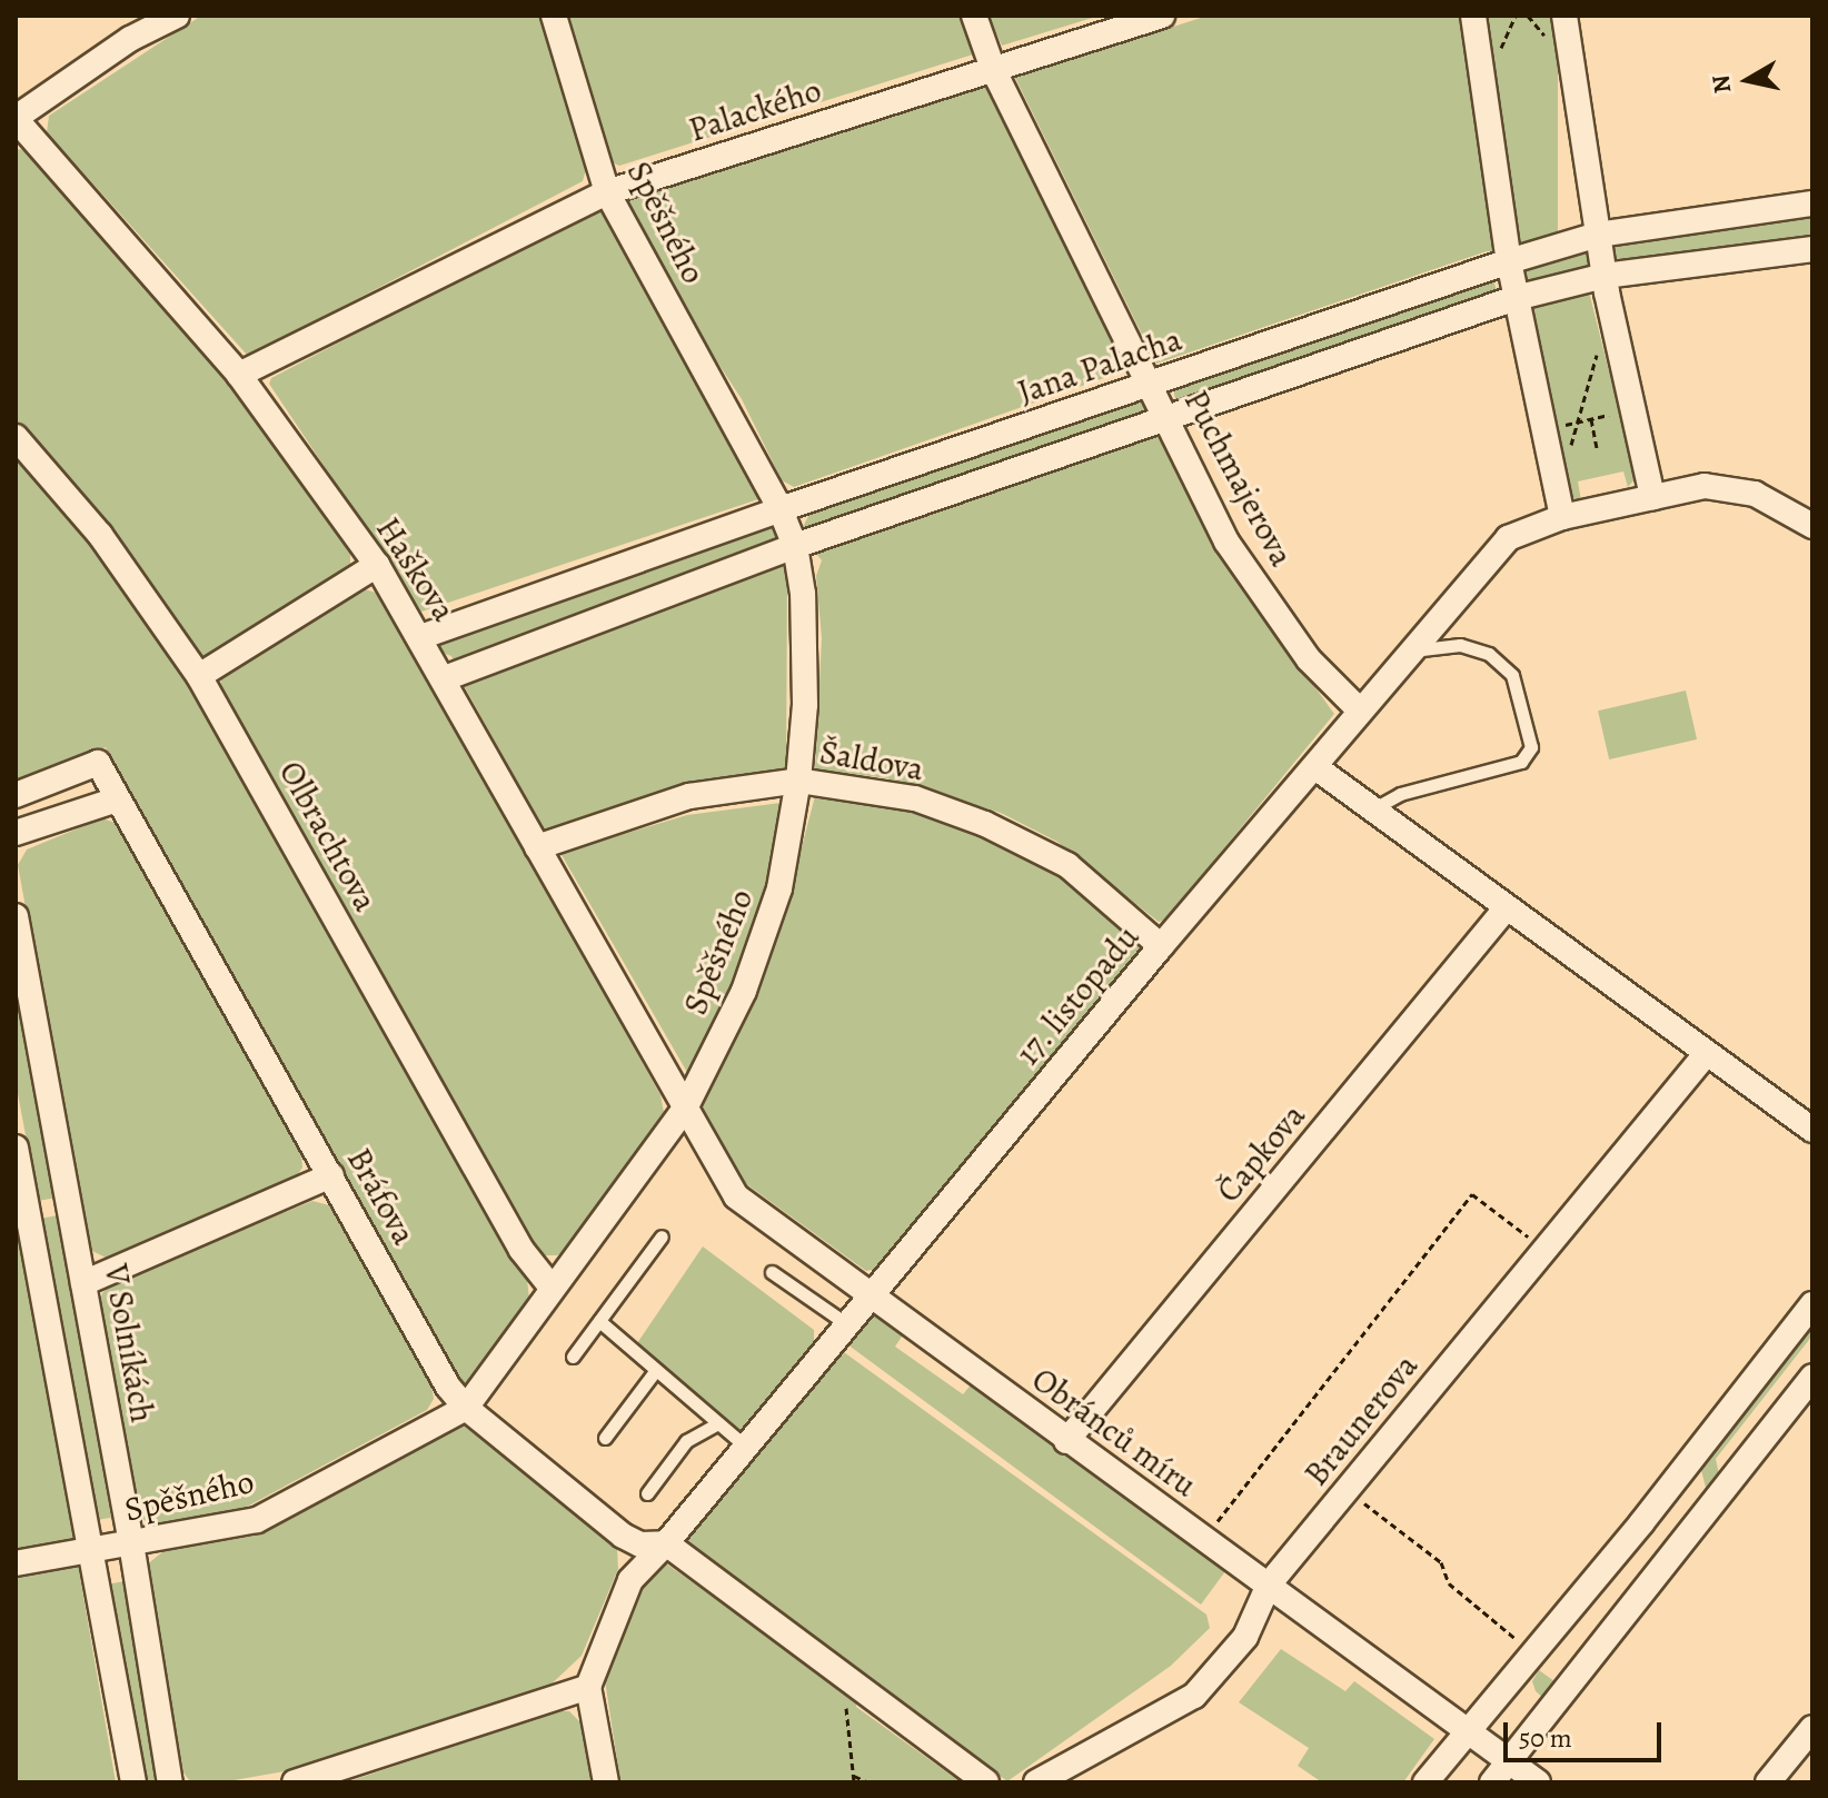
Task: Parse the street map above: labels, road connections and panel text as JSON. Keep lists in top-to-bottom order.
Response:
{
  "streets": {
    "street": [
      "Palackého",
      "Spěšného",
      "Jana Palacha",
      "Puchmajerova",
      "Haškova",
      "Šaldova",
      "Olbrachtova",
      "17. listopadu",
      "Čapkova",
      "Bráfova",
      "V Solníkách",
      "Braunerova",
      "Obránců míru"
    ]
  },
  "crossings": [
    ["Palackého", "Spěšného"],
    ["Palackého", "Puchmajerova"],
    ["Palackého", "Haškova"],
    ["Spěšného", "Jana Palacha"],
    ["Spěšného", "Haškova"],
    ["Spěšného", "Šaldova"],
    ["Spěšného", "Olbrachtova"],
    ["Spěšného", "Bráfova"],
    ["Spěšného", "V Solníkách"],
    ["Spěšného", "Obránců míru"],
    ["Jana Palacha", "Puchmajerova"],
    ["Jana Palacha", "Haškova"],
    ["Puchmajerova", "17. listopadu"],
    ["Haškova", "Šaldova"],
    ["Haškova", "Obránců míru"],
    ["Šaldova", "17. listopadu"],
    ["17. listopadu", "Bráfova"],
    ["17. listopadu", "Obránců míru"],
    ["Čapkova", "Obránců míru"],
    ["Braunerova", "Obránců míru"]
  ],
  "scale_bar": "50 m",
  "north": "left"
}
